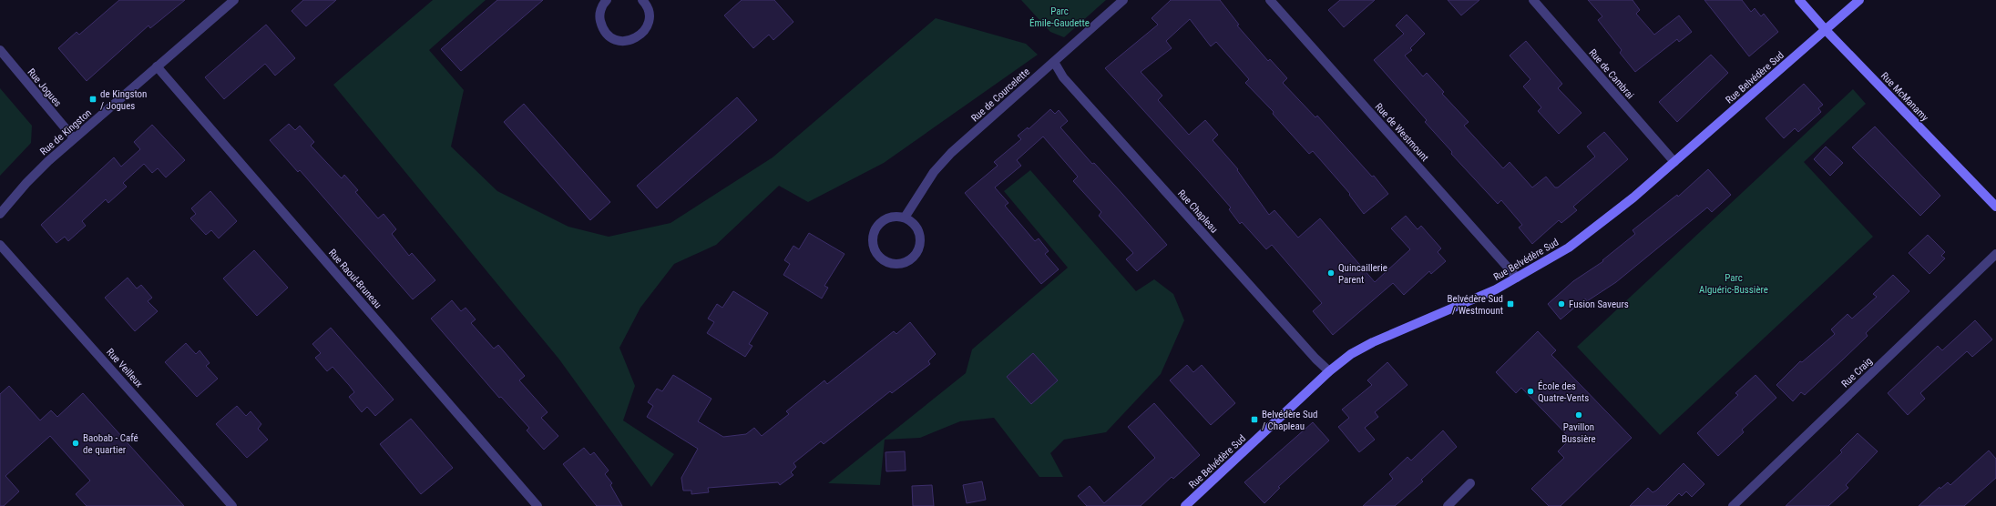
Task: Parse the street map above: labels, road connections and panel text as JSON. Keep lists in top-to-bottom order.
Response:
{
  "streets": {
    "street": [
      "Rue de Cambrai",
      "Rue Belvédère Sud",
      "Rue Jogues",
      "Rue de Courcelette",
      "Rue McManamy",
      "Rue de Kingston",
      "Rue de Westmount",
      "Rue Chapleau",
      "Rue Raoul-Bruneau",
      "Rue Veilleux",
      "Rue Craig"
    ]
  },
  "crossings": [
    ["Rue de Cambrai", "Rue Belvédère Sud"],
    ["Rue Belvédère Sud", "Rue McManamy"],
    ["Rue Belvédère Sud", "Rue de Westmount"],
    ["Rue Belvédère Sud", "Rue Chapleau"],
    ["Rue Jogues", "Rue de Kingston"],
    ["Rue de Courcelette", "Rue Chapleau"],
    ["Rue de Kingston", "Rue Raoul-Bruneau"]
  ],
  "parks": ["Parc Émile-Gaudette", "Parc Alguéric-Bussière"],
  "places": {
    "transit": ["de Kingston / Jogues", "Belvédère Sud / Westmount", "Belvédère Sud / Chapleau"],
    "other": [
      "Quincaillerie Parent",
      "Fusion Saveurs",
      "École des Quatre-Vents",
      "Pavillon Bussière",
      "Baobab - Café de quartier"
    ]
  }
}
